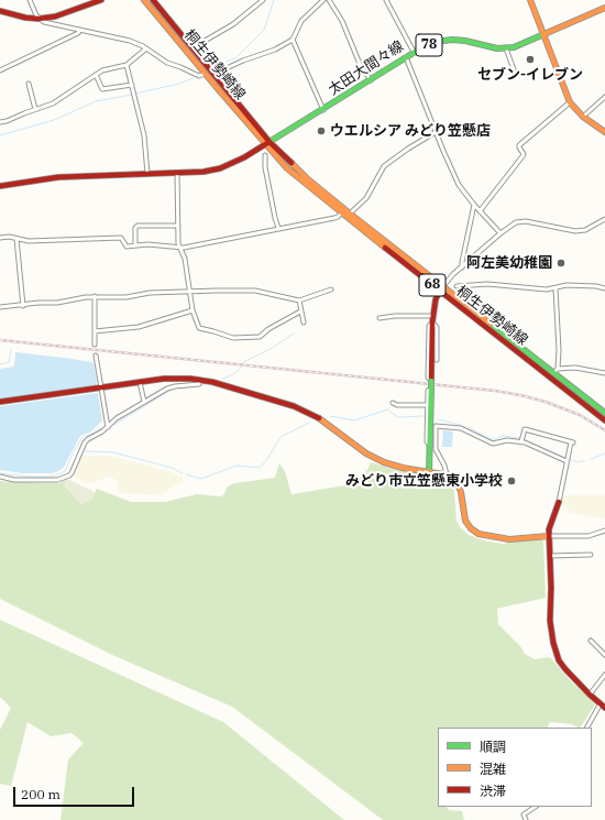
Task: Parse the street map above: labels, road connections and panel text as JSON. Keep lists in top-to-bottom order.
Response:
{
  "streets": {
    "main road": [
      "78",
      "桐生伊勢崎線",
      "太田大間々線",
      "68"
    ]
  },
  "crossings": [
    ["桐生伊勢崎線", "太田大間々線"]
  ],
  "places": [
    "セブン-イレブン",
    "ウエルシア みどり笠懸店",
    "阿左美幼稚園",
    "みどり市立笠懸東小学校"
  ],
  "legend": ["順調", "混雑", "渋滞"],
  "scale_bar": "200 m"
}
